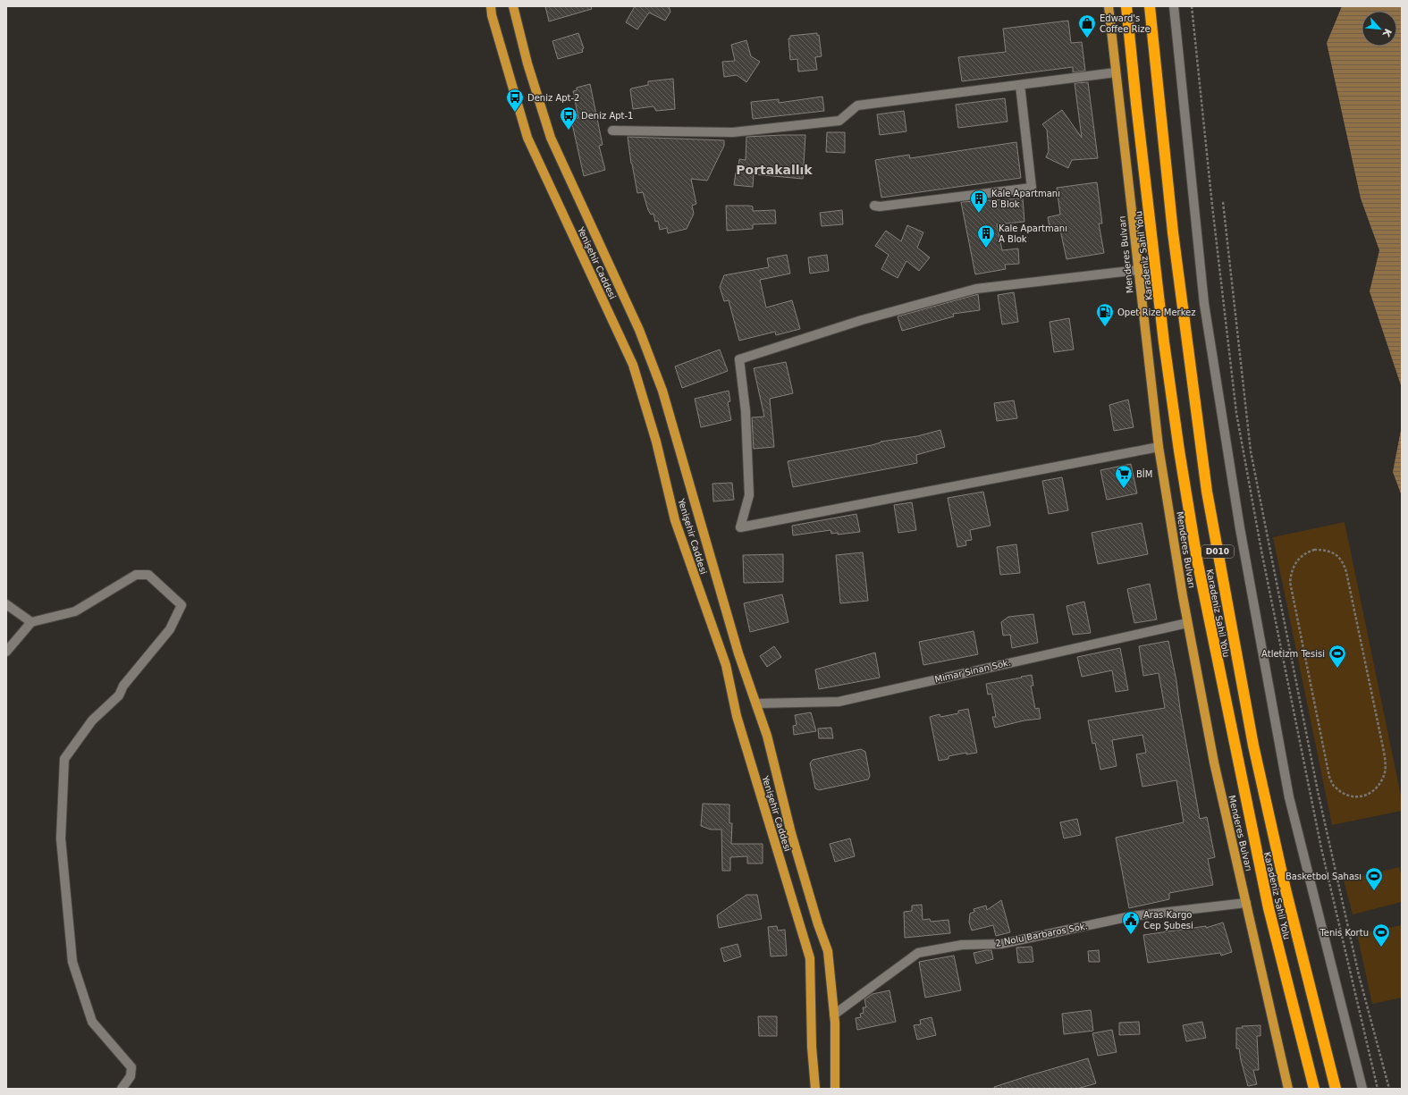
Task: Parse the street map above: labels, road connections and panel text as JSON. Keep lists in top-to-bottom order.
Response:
{
  "streets": {
    "highway": ["Karadeniz Sahil Yolu", "D010"],
    "main road": ["Menderes Bulvarı", "Yenişehir Caddesi"],
    "street": ["Mimar Sinan Sok.", "2 Nolu Barbaros Sok."]
  },
  "crossings": [
    ["Menderes Bulvarı", "Mimar Sinan Sok."],
    ["Menderes Bulvarı", "2 Nolu Barbaros Sok."],
    ["Yenişehir Caddesi", "Mimar Sinan Sok."],
    ["Yenişehir Caddesi", "2 Nolu Barbaros Sok."]
  ],
  "districts": ["Portakallık"],
  "places": {
    "shop": ["Edward's Coffee Rize"],
    "bus stop": ["Deniz Apt-2", "Deniz Apt-1"],
    "building": ["Kale Apartmanı B Blok", "Kale Apartmanı A Blok"],
    "fuel station": ["Opet Rize Merkez"],
    "supermarket": ["BİM"],
    "sports": ["Atletizm Tesisi", "Basketbol Sahası", "Tenis Kortu"],
    "public building": ["Aras Kargo Cep Şubesi"]
  },
  "north": "bottom right"
}
